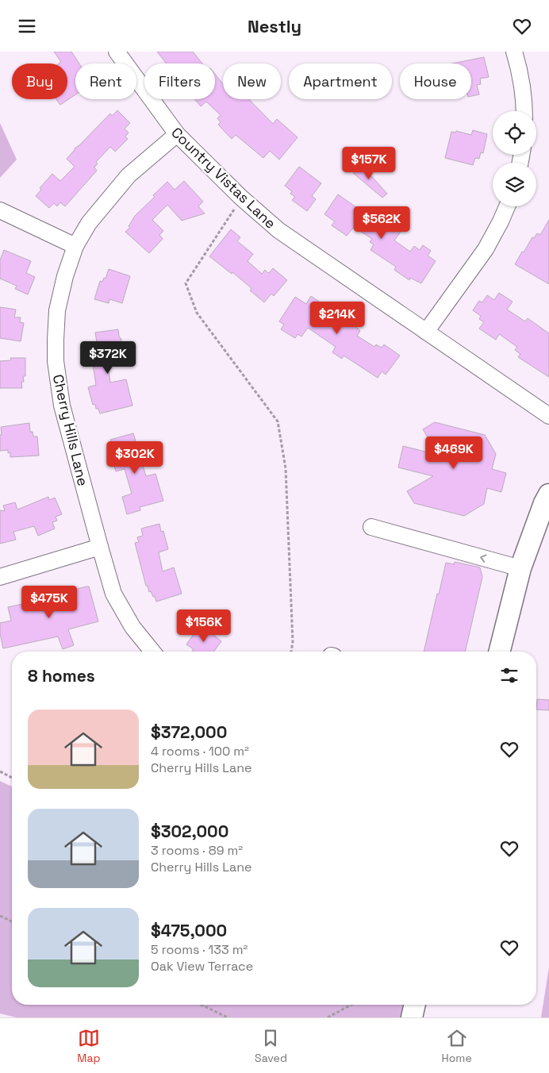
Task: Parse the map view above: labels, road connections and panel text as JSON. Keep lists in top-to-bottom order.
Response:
{
  "streets": {
    "street": ["Country Vistas Lane", "Cherry Hills Lane"]
  },
  "crossings": [
    ["Country Vistas Lane", "Cherry Hills Lane"]
  ],
  "page": {
    "header": "Nestly",
    "chip": [
      "Buy",
      "Rent",
      "Filters",
      "New",
      "Apartment",
      "House"
    ],
    "price": [
      "$157K",
      "$562K",
      "$214K",
      "$372K",
      "$469K",
      "$302K",
      "$475K",
      "$156K"
    ],
    "heading": "8 homes",
    "list": [
      {
        "name": "$372,000",
        "note": "4 rooms · 100 m² · Cherry Hills Lane"
      },
      {
        "name": "$302,000",
        "note": "3 rooms · 89 m² · Cherry Hills Lane"
      },
      {
        "name": "$475,000",
        "note": "5 rooms · 133 m² · Oak View Terrace"
      }
    ],
    "tabs": ["Map", "Saved", "Home"]
  }
}
